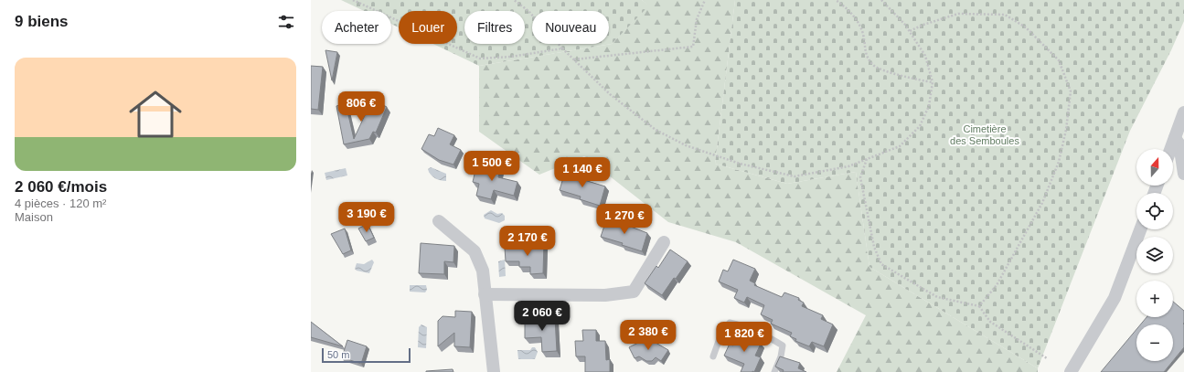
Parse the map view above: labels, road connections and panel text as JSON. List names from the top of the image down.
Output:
{
  "parks": ["Cimetière des Semboules"],
  "scale_bar": "50 m",
  "north": "top",
  "page": {
    "heading": "9 biens",
    "chip": [
      "Acheter",
      "Louer",
      "Filtres",
      "Nouveau"
    ],
    "list": [
      {
        "name": "2 060 €/mois",
        "note": "4 pièces · 120 m² · Maison"
      }
    ],
    "price": [
      "806 €",
      "1 500 €",
      "1 140 €",
      "3 190 €",
      "1 270 €",
      "2 170 €",
      "2 060 €",
      "2 380 €",
      "1 820 €"
    ],
    "map_buttons": ["+", "−"],
    "scale": "50 m"
  }
}
